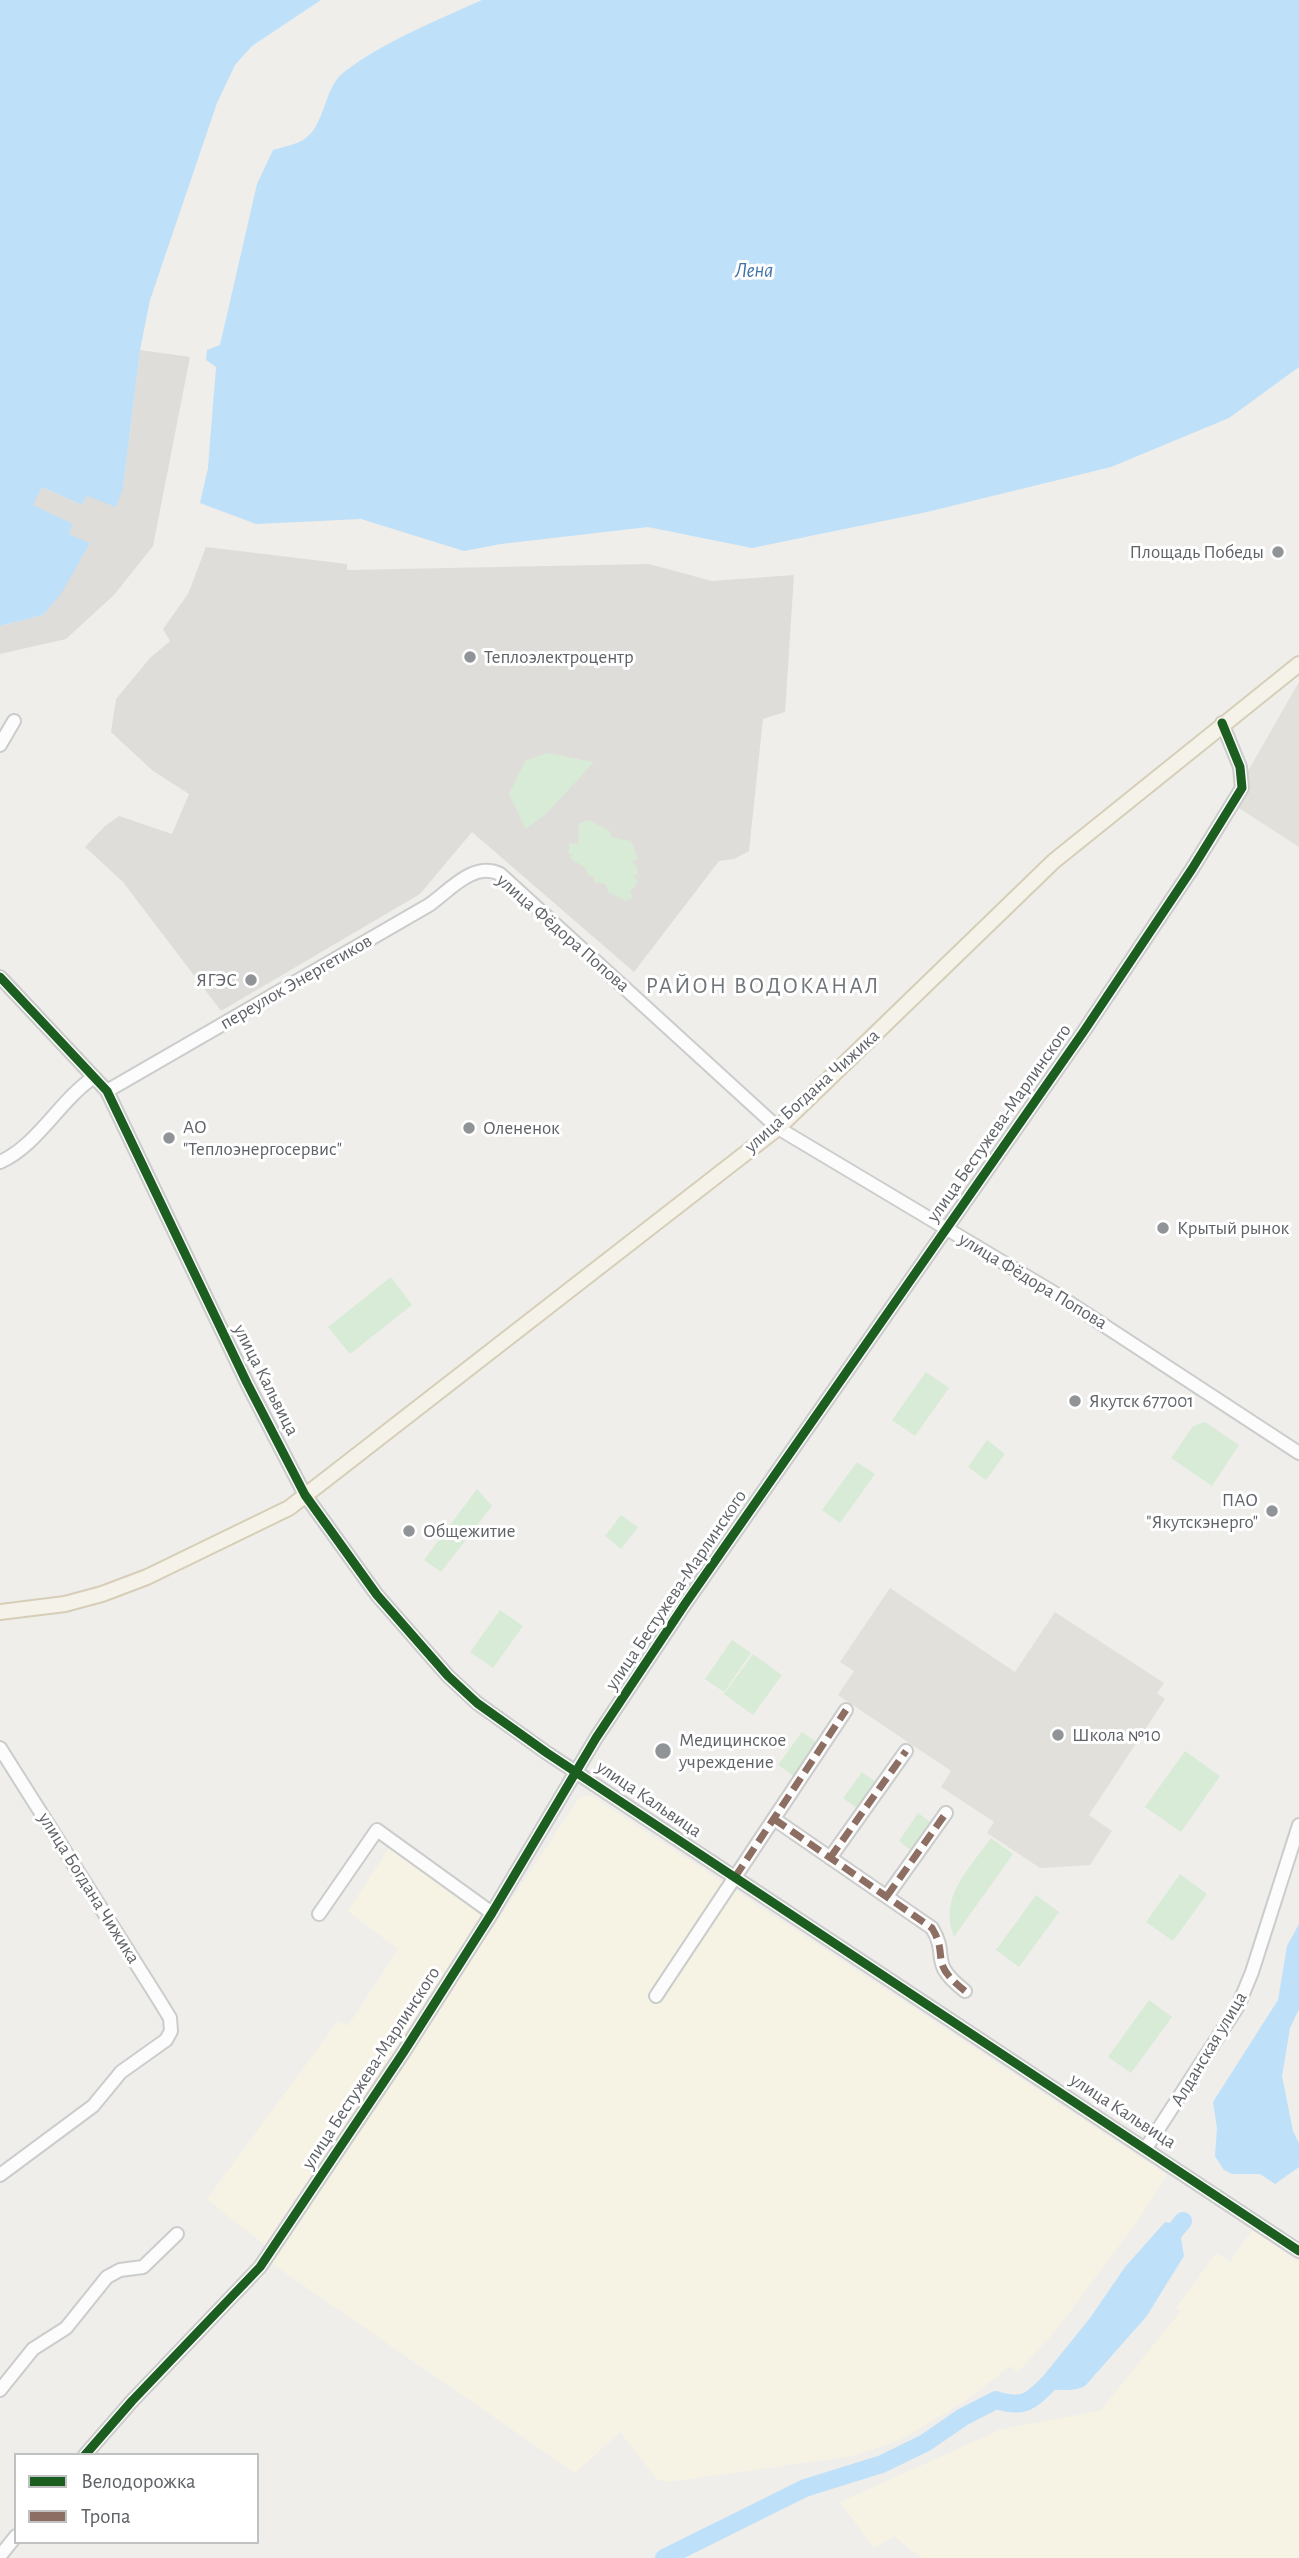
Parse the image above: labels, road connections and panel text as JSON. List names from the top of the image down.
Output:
{
  "streets": {
    "main road": ["улица Богдана Чижика"],
    "street": [
      "улица Фёдора Попова",
      "переулок Энергетиков",
      "улица Бестужева-Марлинского",
      "улица Кальвица",
      "Алданская улица"
    ]
  },
  "crossings": [
    ["улица Фёдора Попова", "переулок Энергетиков"],
    ["улица Фёдора Попова", "улица Богдана Чижика"],
    ["улица Фёдора Попова", "улица Бестужева-Марлинского"],
    ["переулок Энергетиков", "улица Кальвица"],
    ["улица Богдана Чижика", "улица Бестужева-Марлинского"],
    ["улица Богдана Чижика", "улица Кальвица"],
    ["улица Бестужева-Марлинского", "улица Кальвица"],
    ["улица Кальвица", "Алданская улица"]
  ],
  "districts": ["РАЙОН ВОДОКАНАЛ"],
  "water": ["Лена"],
  "places": [
    "Площадь Победы",
    "Теплоэлектроцентр",
    "ЯГЭС",
    "Олененок",
    "АО \"Теплоэнергосервис\"",
    "Крытый рынок",
    "Якутск 677001",
    "ПАО \"Якутскэнерго\"",
    "Общежитие",
    "Школа №10",
    "Медицинское учреждение"
  ],
  "legend": ["Велодорожка", "Тропа"]
}
